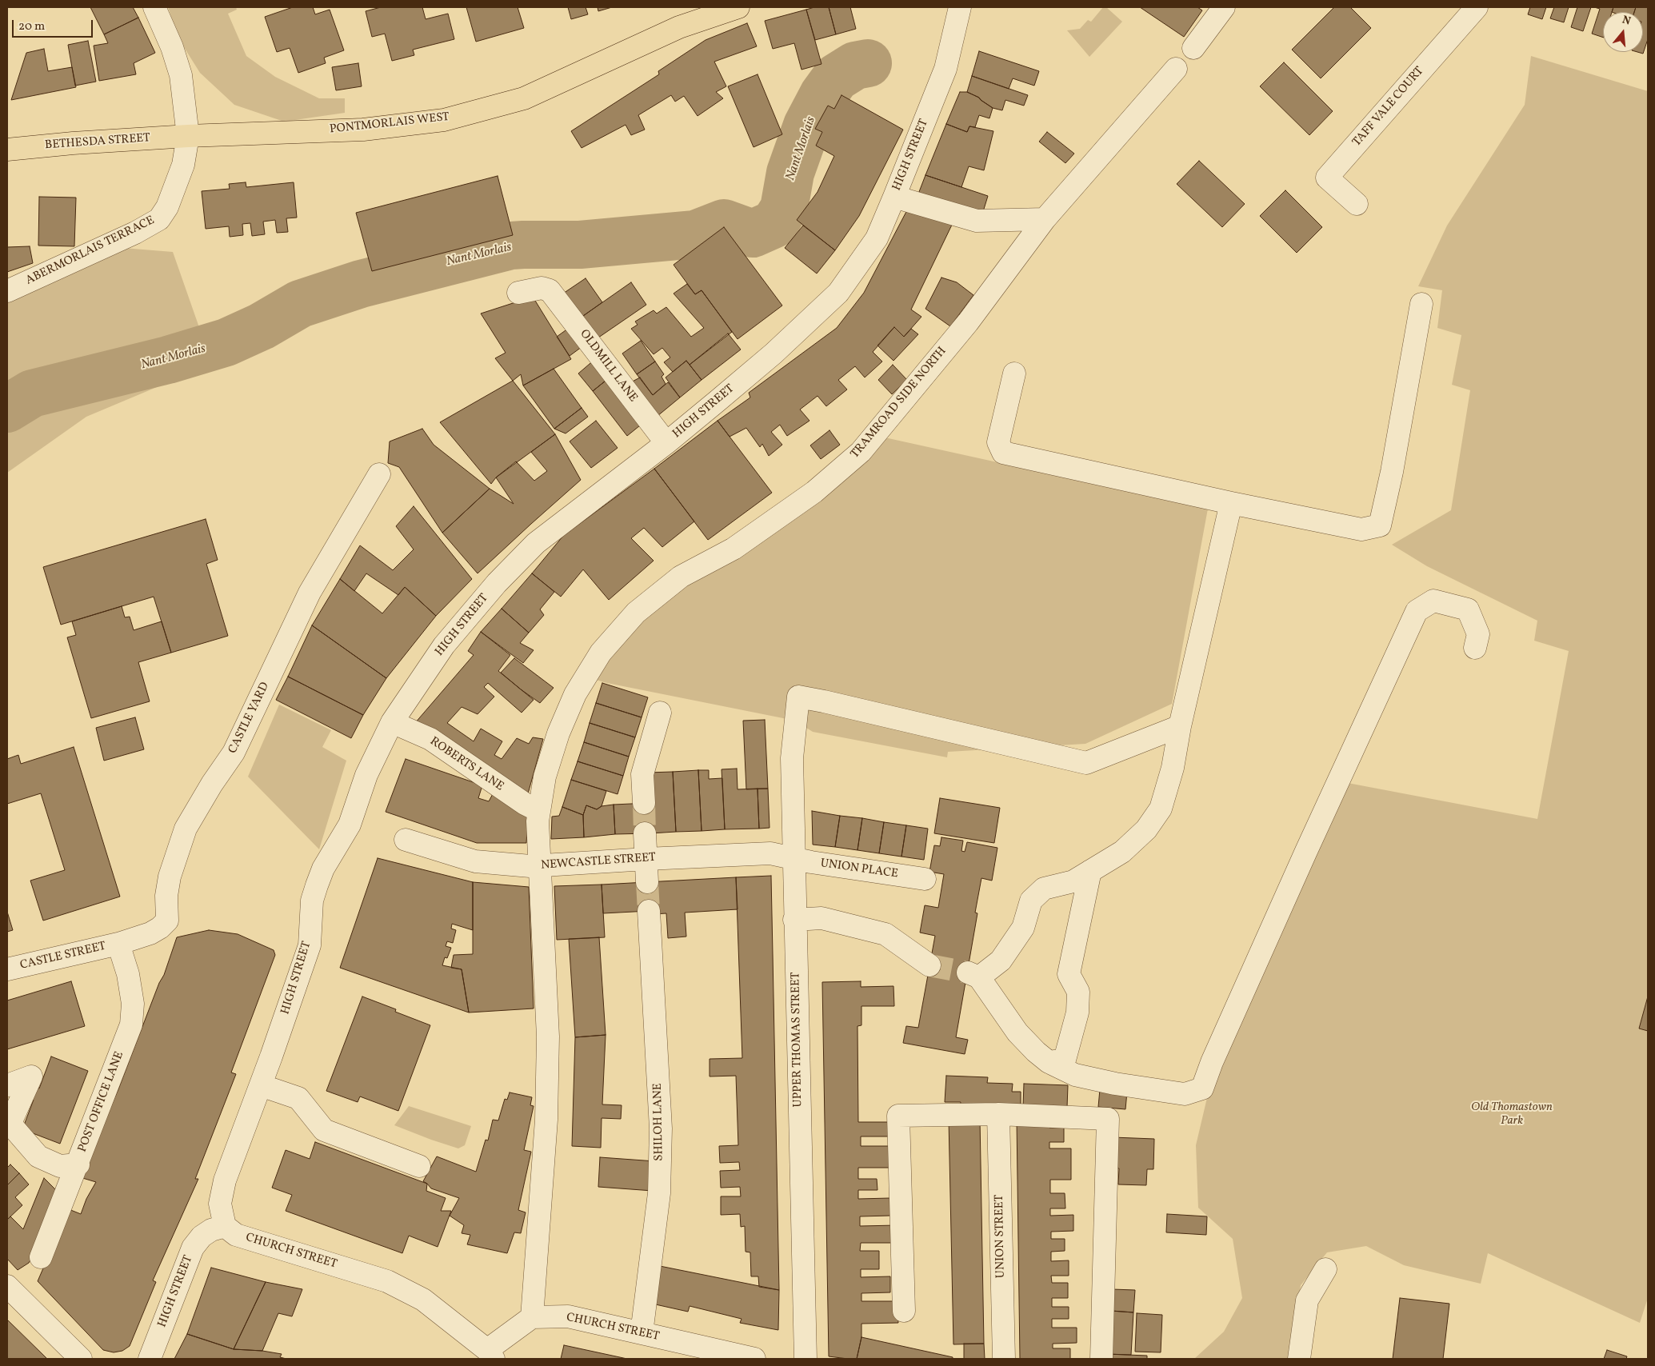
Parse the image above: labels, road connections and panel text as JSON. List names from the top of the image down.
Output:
{
  "streets": {
    "main road": ["PONTMORLAIS WEST", "BETHESDA STREET"],
    "street": [
      "TAFF VALE COURT",
      "HIGH STREET",
      "ABERMORLAIS TERRACE",
      "OLDMILL LANE",
      "TRAMROAD SIDE NORTH",
      "CASTLE YARD",
      "ROBERTS LANE",
      "NEWCASTLE STREET",
      "UNION PLACE",
      "CASTLE STREET",
      "UPPER THOMAS STREET",
      "POST OFFICE LANE",
      "SHILOH LANE",
      "UNION STREET",
      "CHURCH STREET"
    ]
  },
  "crossings": [
    ["PONTMORLAIS WEST", "BETHESDA STREET"],
    ["PONTMORLAIS WEST", "ABERMORLAIS TERRACE"],
    ["BETHESDA STREET", "ABERMORLAIS TERRACE"],
    ["HIGH STREET", "OLDMILL LANE"],
    ["HIGH STREET", "ROBERTS LANE"],
    ["HIGH STREET", "CHURCH STREET"],
    ["TRAMROAD SIDE NORTH", "ROBERTS LANE"],
    ["TRAMROAD SIDE NORTH", "NEWCASTLE STREET"],
    ["TRAMROAD SIDE NORTH", "CHURCH STREET"],
    ["CASTLE YARD", "CASTLE STREET"],
    ["CASTLE YARD", "POST OFFICE LANE"],
    ["NEWCASTLE STREET", "UNION PLACE"],
    ["NEWCASTLE STREET", "UPPER THOMAS STREET"],
    ["UNION PLACE", "UPPER THOMAS STREET"],
    ["CASTLE STREET", "POST OFFICE LANE"],
    ["SHILOH LANE", "CHURCH STREET"]
  ],
  "water": ["Nant Morlais"],
  "parks": ["Old Thomastown Park"],
  "scale_bar": "20 m",
  "north": "top"
}
